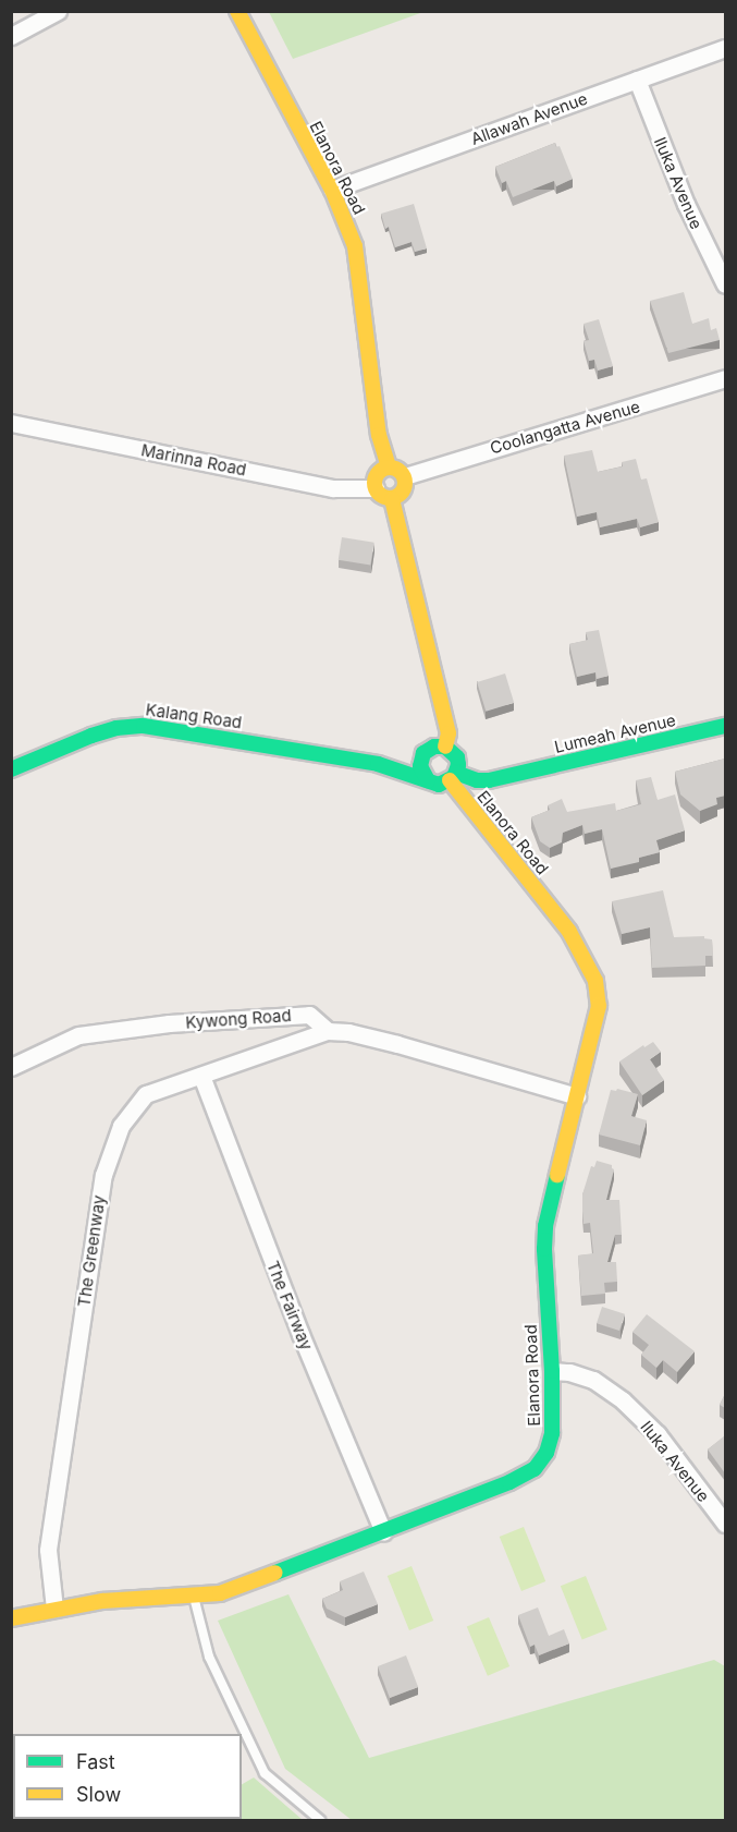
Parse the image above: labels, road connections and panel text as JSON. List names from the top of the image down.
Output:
{
  "streets": {
    "street": [
      "Allawah Avenue",
      "Elanora Road",
      "Iluka Avenue",
      "Coolangatta Avenue",
      "Marinna Road",
      "Kalang Road",
      "Lumeah Avenue",
      "Kywong Road",
      "The Greenway",
      "The Fairway"
    ]
  },
  "crossings": [
    ["Allawah Avenue", "Elanora Road"],
    ["Allawah Avenue", "Iluka Avenue"],
    ["Elanora Road", "Iluka Avenue"],
    ["Elanora Road", "Coolangatta Avenue"],
    ["Elanora Road", "Marinna Road"],
    ["Elanora Road", "Kalang Road"],
    ["Elanora Road", "Kywong Road"],
    ["Elanora Road", "The Greenway"],
    ["Elanora Road", "The Fairway"],
    ["Coolangatta Avenue", "Marinna Road"],
    ["Kywong Road", "The Greenway"],
    ["The Greenway", "The Fairway"]
  ],
  "legend": ["Fast", "Slow"]
}
